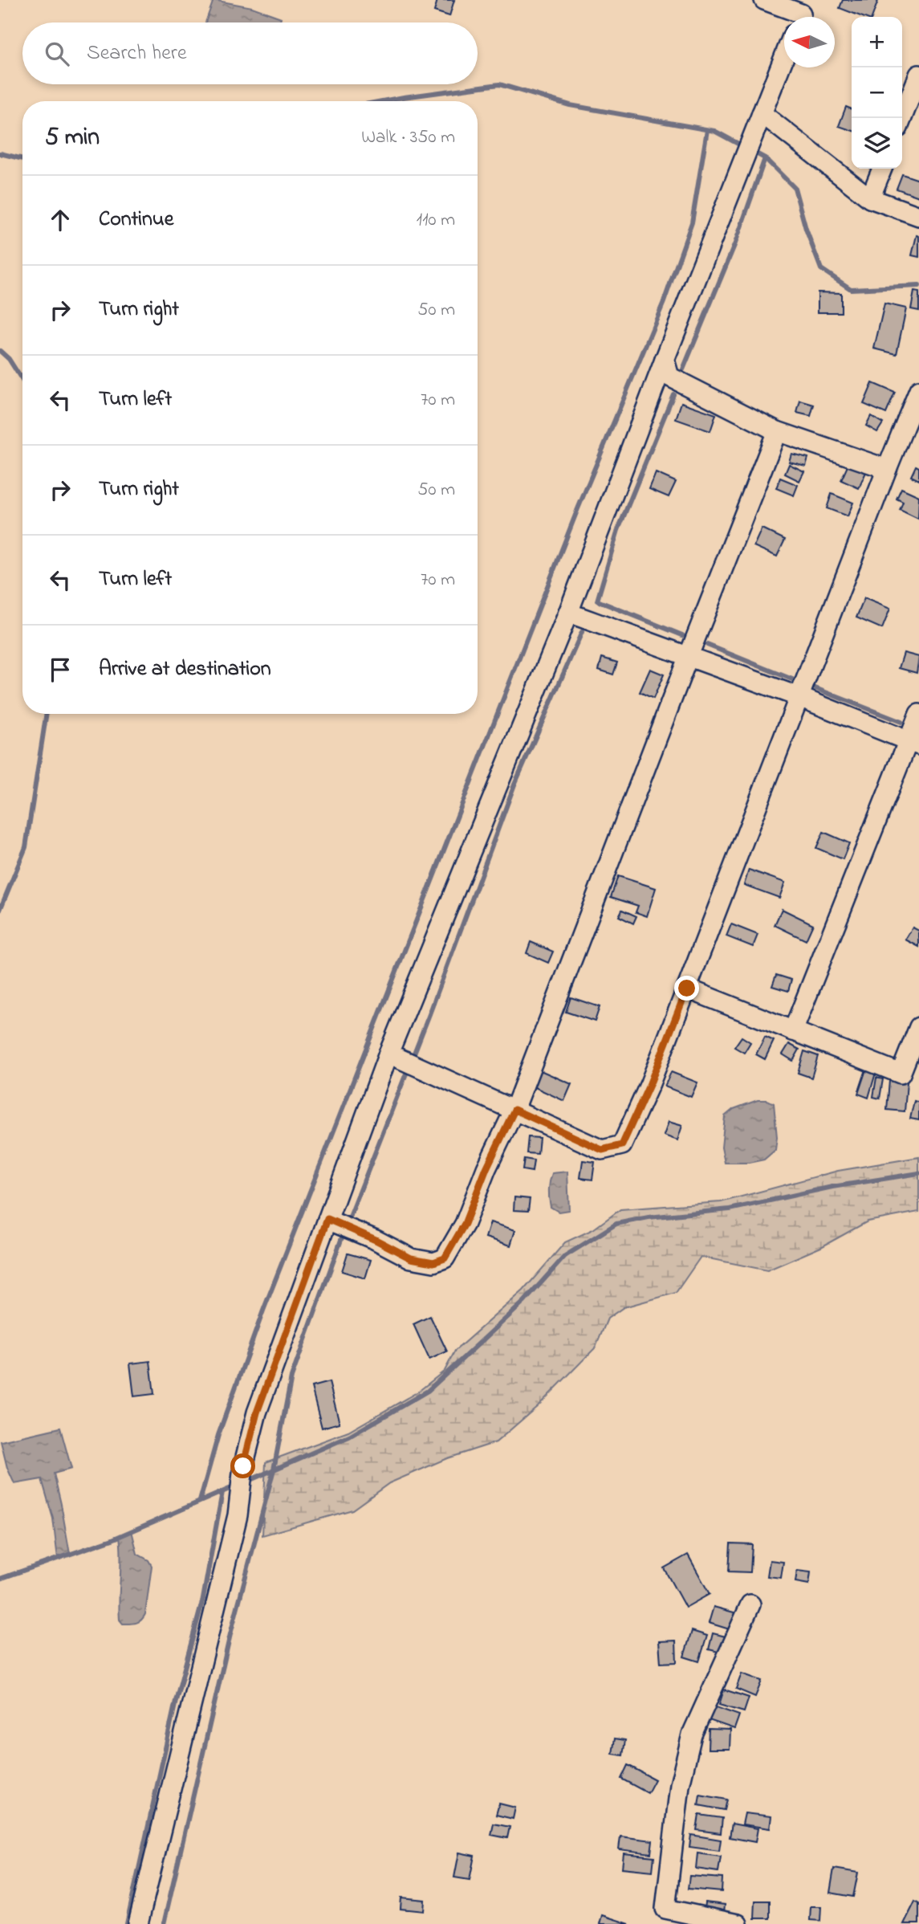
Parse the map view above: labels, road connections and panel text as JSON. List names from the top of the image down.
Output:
{
  "north": "left",
  "page": {
    "map_buttons": ["+", "−"],
    "search": "Search here",
    "heading": ["5 min", "Walk · 350 m"],
    "list": [
      ["Continue", "110 m"],
      ["Turn right", "50 m"],
      ["Turn left", "70 m"],
      ["Turn right", "50 m"],
      ["Turn left", "70 m"],
      "Arrive at destination"
    ]
  }
}
